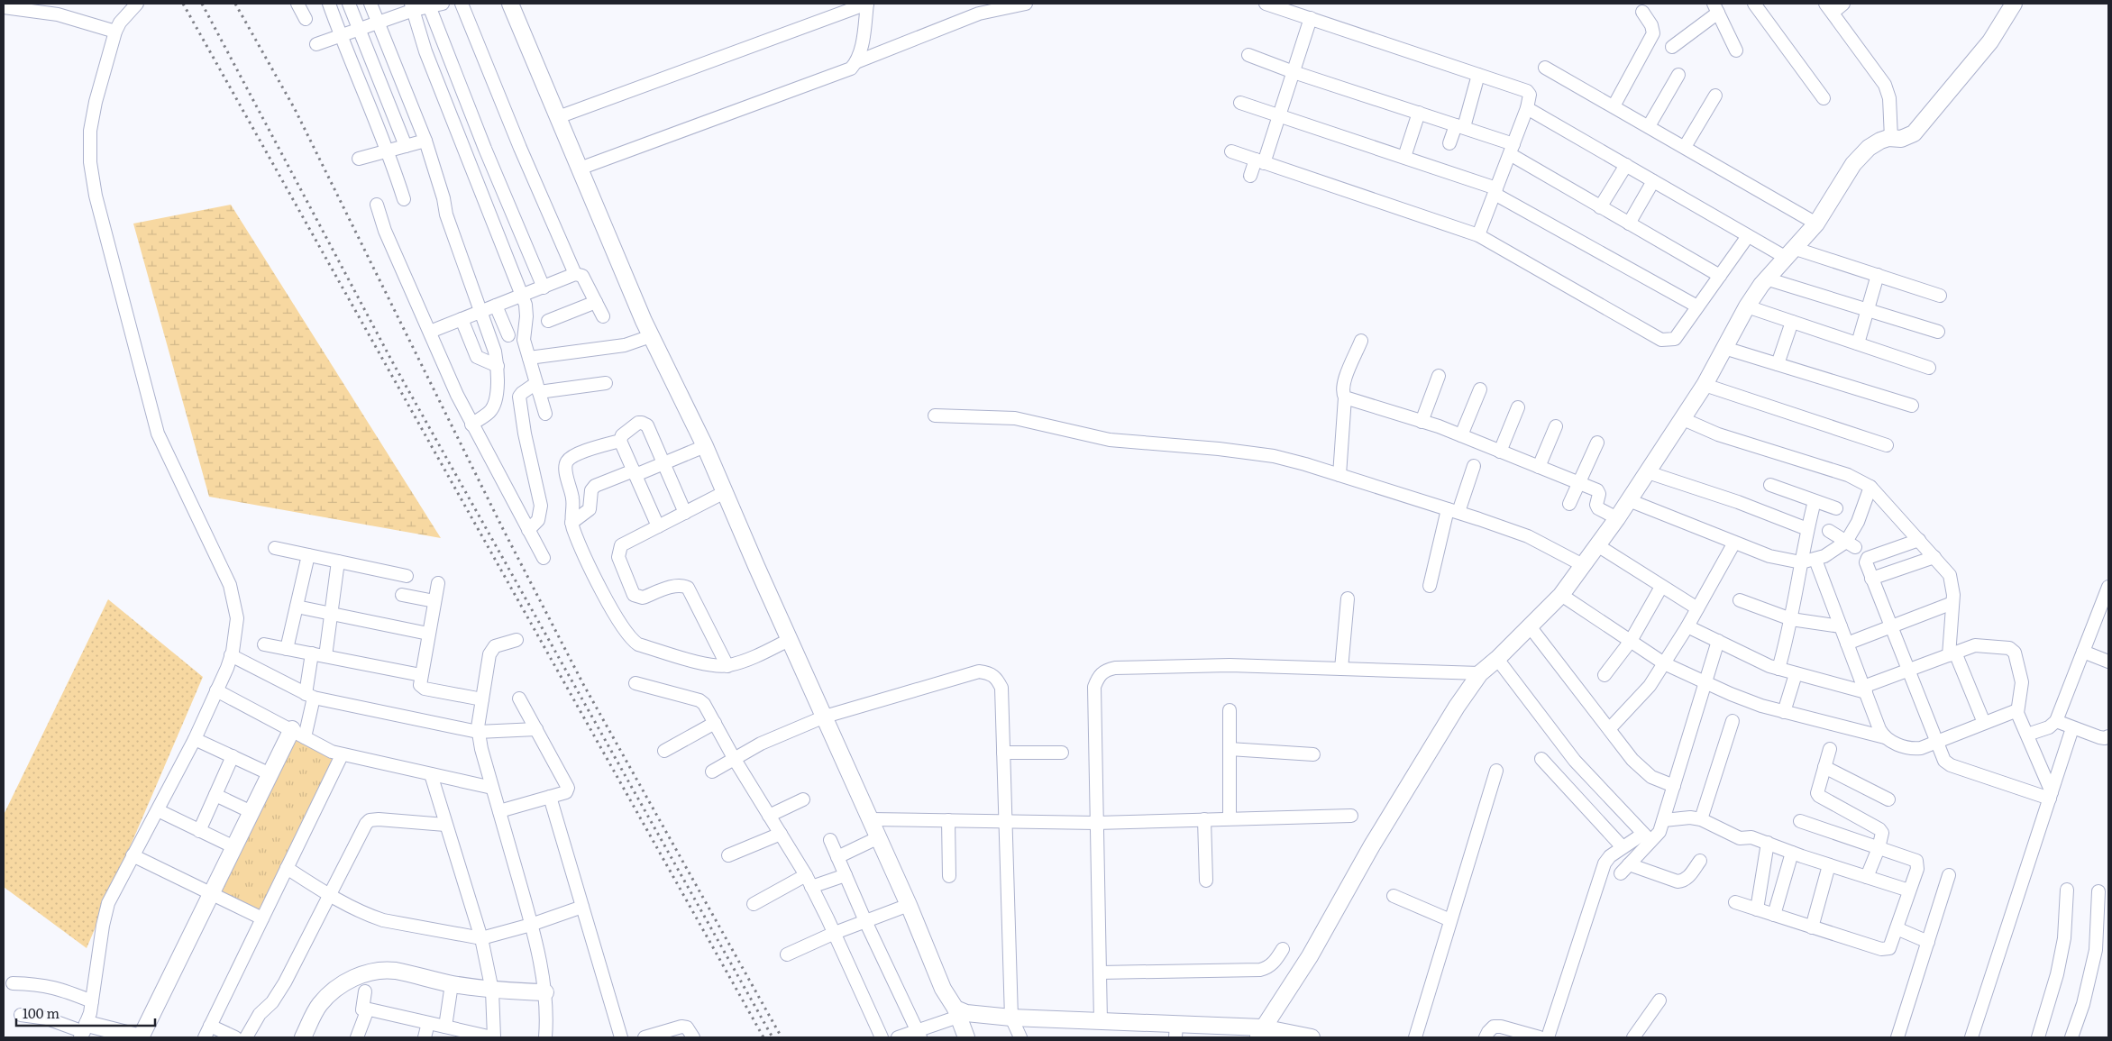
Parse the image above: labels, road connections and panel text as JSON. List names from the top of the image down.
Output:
{
  "scale_bar": "100 m"
}
